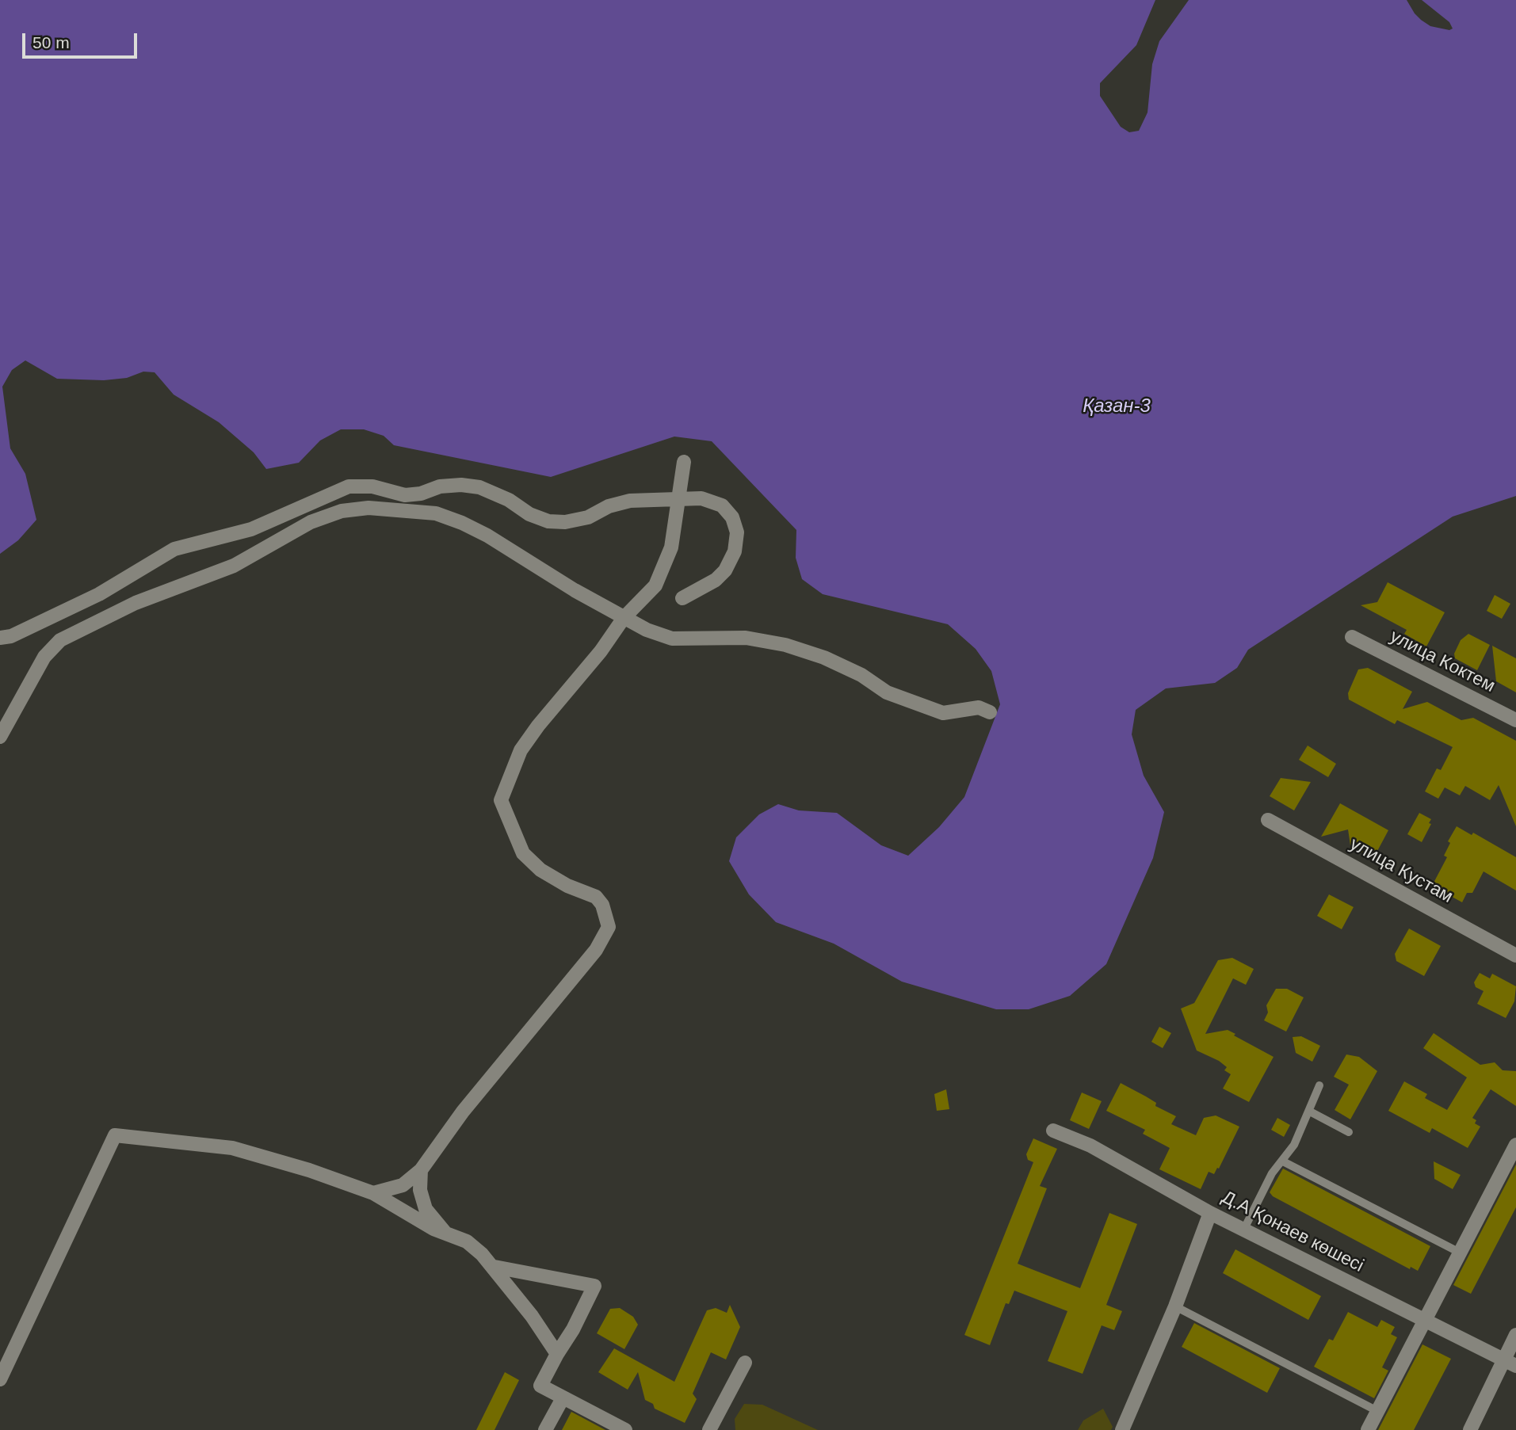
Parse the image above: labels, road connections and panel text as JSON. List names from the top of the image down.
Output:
{
  "streets": {
    "street": ["улица Коктем", "улица Кустам", "Д.А Қонаев көшесі"]
  },
  "water": ["Қазан-3"],
  "scale_bar": "50 m"
}
